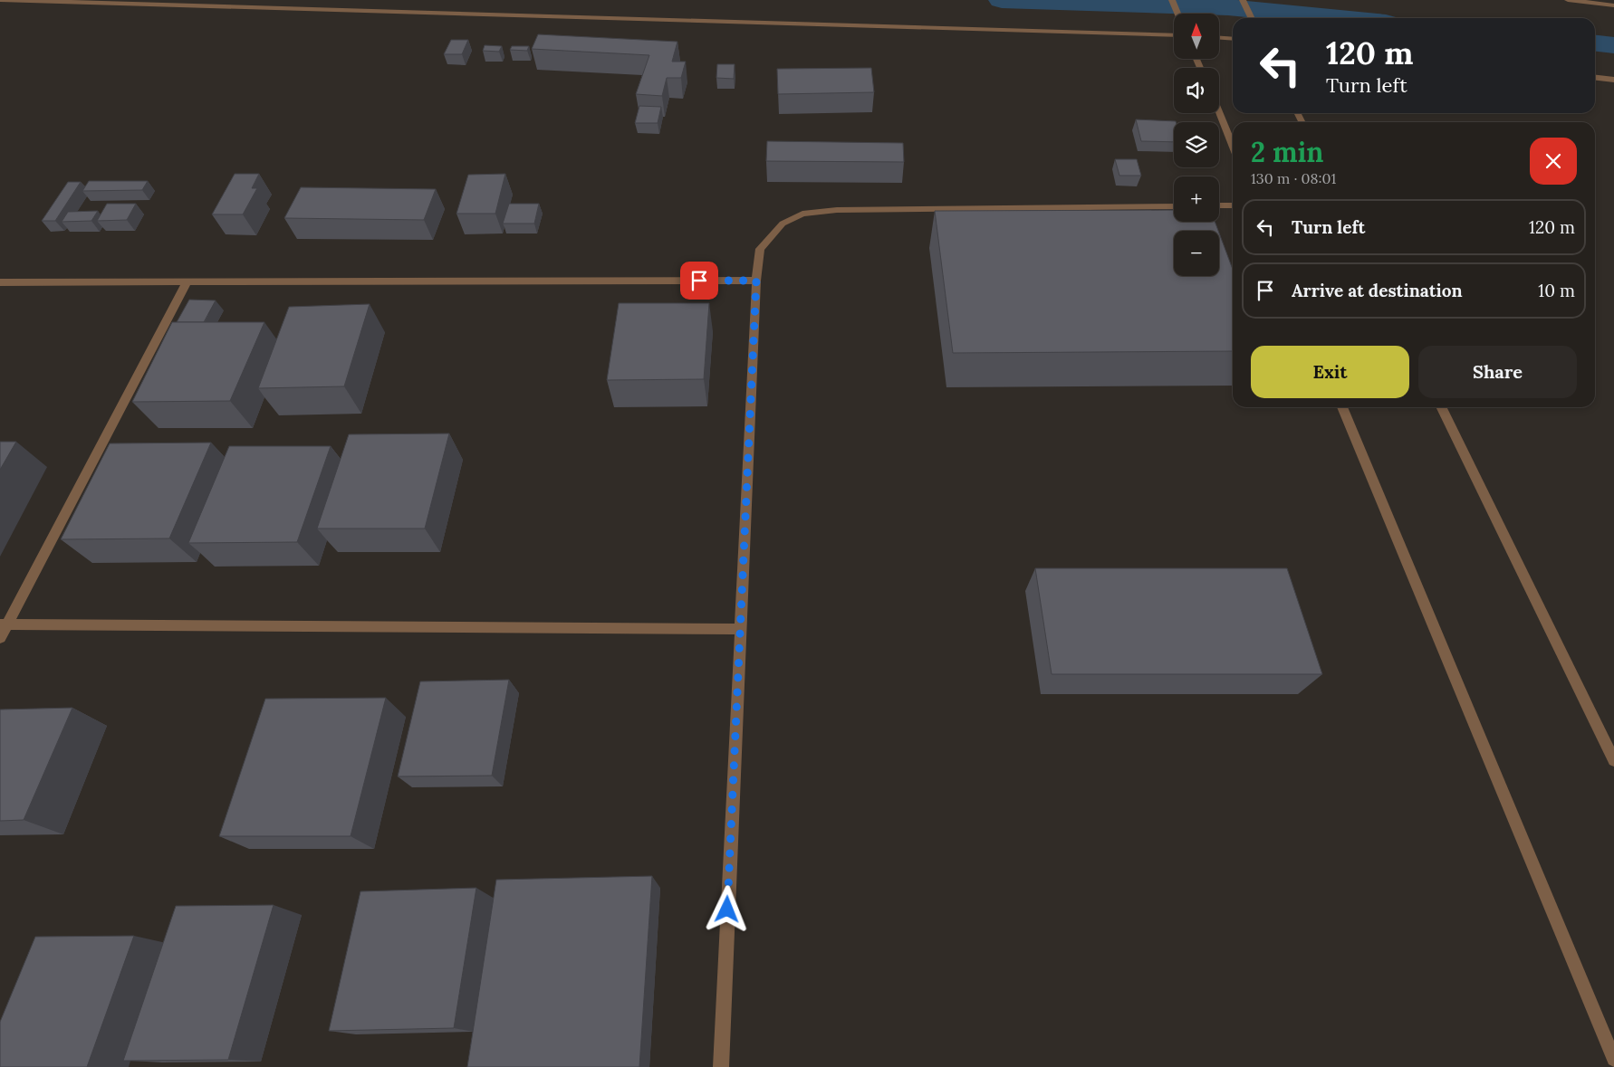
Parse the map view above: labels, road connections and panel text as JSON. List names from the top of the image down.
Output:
{
  "north": "top",
  "page": {
    "map_buttons": ["+", "−"],
    "turn": ["120 m", "Turn left"],
    "heading": ["2 min", "130 m · 08:01"],
    "list": [
      {
        "name": "Turn left",
        "value": "120 m"
      },
      {
        "name": "Arrive at destination",
        "value": "10 m"
      }
    ],
    "buttons": ["Exit", "Share"]
  }
}
